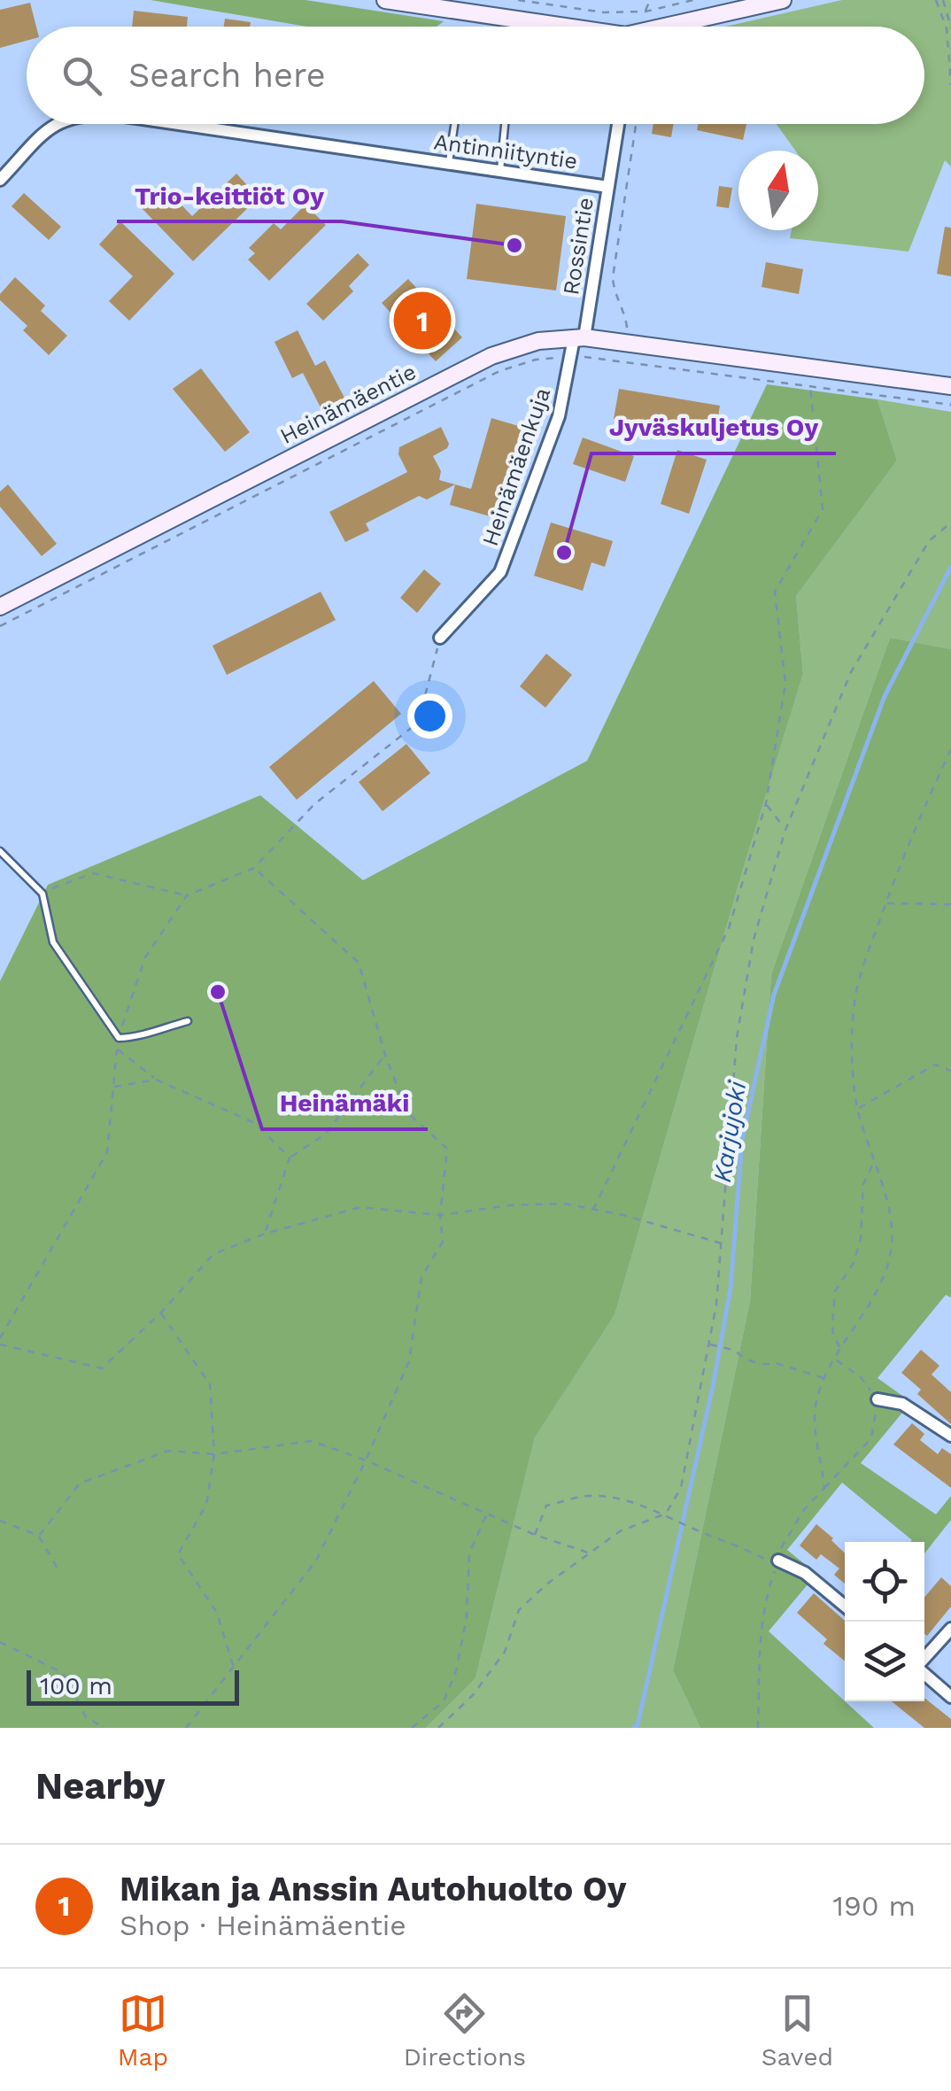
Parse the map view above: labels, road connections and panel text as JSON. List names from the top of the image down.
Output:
{
  "streets": {
    "street": [
      "Antinniityntie",
      "Rossintie",
      "Heinämäentie",
      "Heinämäenkuja"
    ]
  },
  "crossings": [
    ["Antinniityntie", "Rossintie"],
    ["Rossintie", "Heinämäentie"],
    ["Rossintie", "Heinämäenkuja"],
    ["Heinämäentie", "Heinämäenkuja"]
  ],
  "water": ["Karjujoki"],
  "places": ["Trio-keittiöt Oy", "Jyväskuljetus Oy", "Heinämäki"],
  "scale_bar": "100 m",
  "north": "top",
  "page": {
    "search": "Search here",
    "pins": "1",
    "scale": "100 m",
    "heading": "Nearby",
    "list": [
      {
        "mark": "1",
        "name": "Mikan ja Anssin Autohuolto Oy",
        "note": "Shop · Heinämäentie",
        "value": "190 m"
      }
    ],
    "nav": ["Map", "Directions", "Saved"]
  }
}
